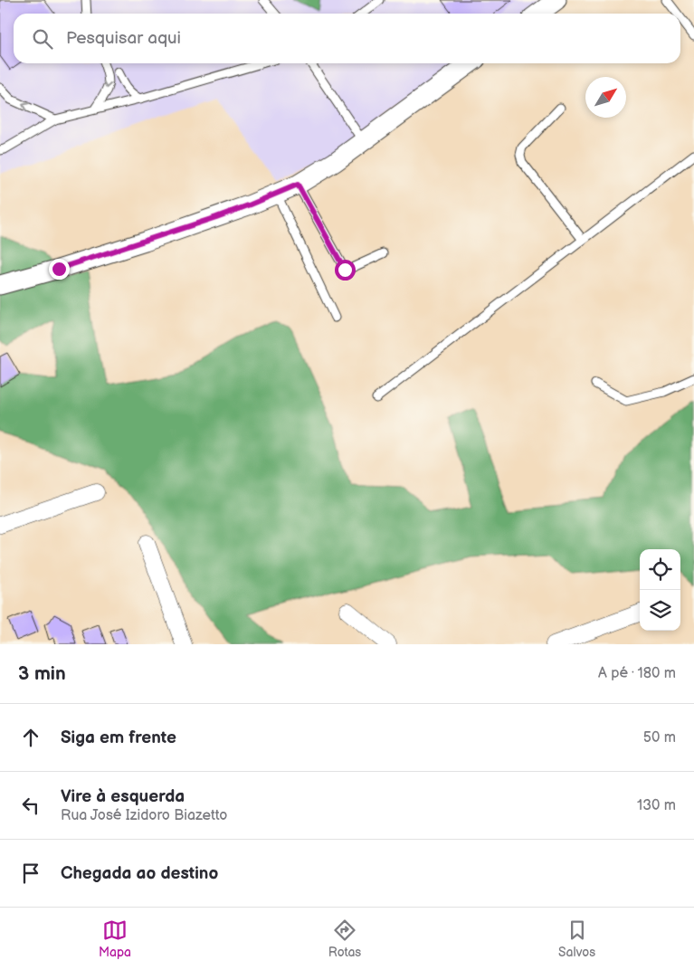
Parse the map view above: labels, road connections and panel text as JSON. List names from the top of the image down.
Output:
{
  "north": "top right",
  "page": {
    "search": "Pesquisar aqui",
    "heading": ["3 min", "A pé · 180 m"],
    "list": [
      ["Siga em frente", "50 m"],
      ["Vire à esquerda", "Rua José Izidoro Biazetto", "130 m"],
      "Chegada ao destino"
    ],
    "nav": ["Mapa", "Rotas", "Salvos"]
  }
}
